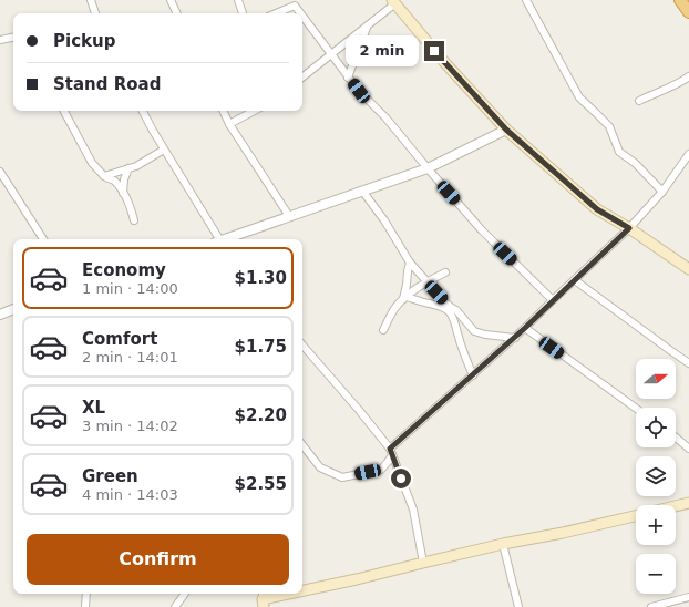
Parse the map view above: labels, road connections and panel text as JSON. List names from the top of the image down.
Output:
{
  "north": "right",
  "page": {
    "banner": ["Pickup", "Stand Road"],
    "bubble": "2 min",
    "list": [
      {
        "name": "Economy",
        "note": "1 min · 14:00",
        "value": "$1.30"
      },
      {
        "name": "Comfort",
        "note": "2 min · 14:01",
        "value": "$1.75"
      },
      {
        "name": "XL",
        "note": "3 min · 14:02",
        "value": "$2.20"
      },
      {
        "name": "Green",
        "note": "4 min · 14:03",
        "value": "$2.55"
      }
    ],
    "map_buttons": ["+", "−"],
    "buttons": "Confirm"
  }
}
